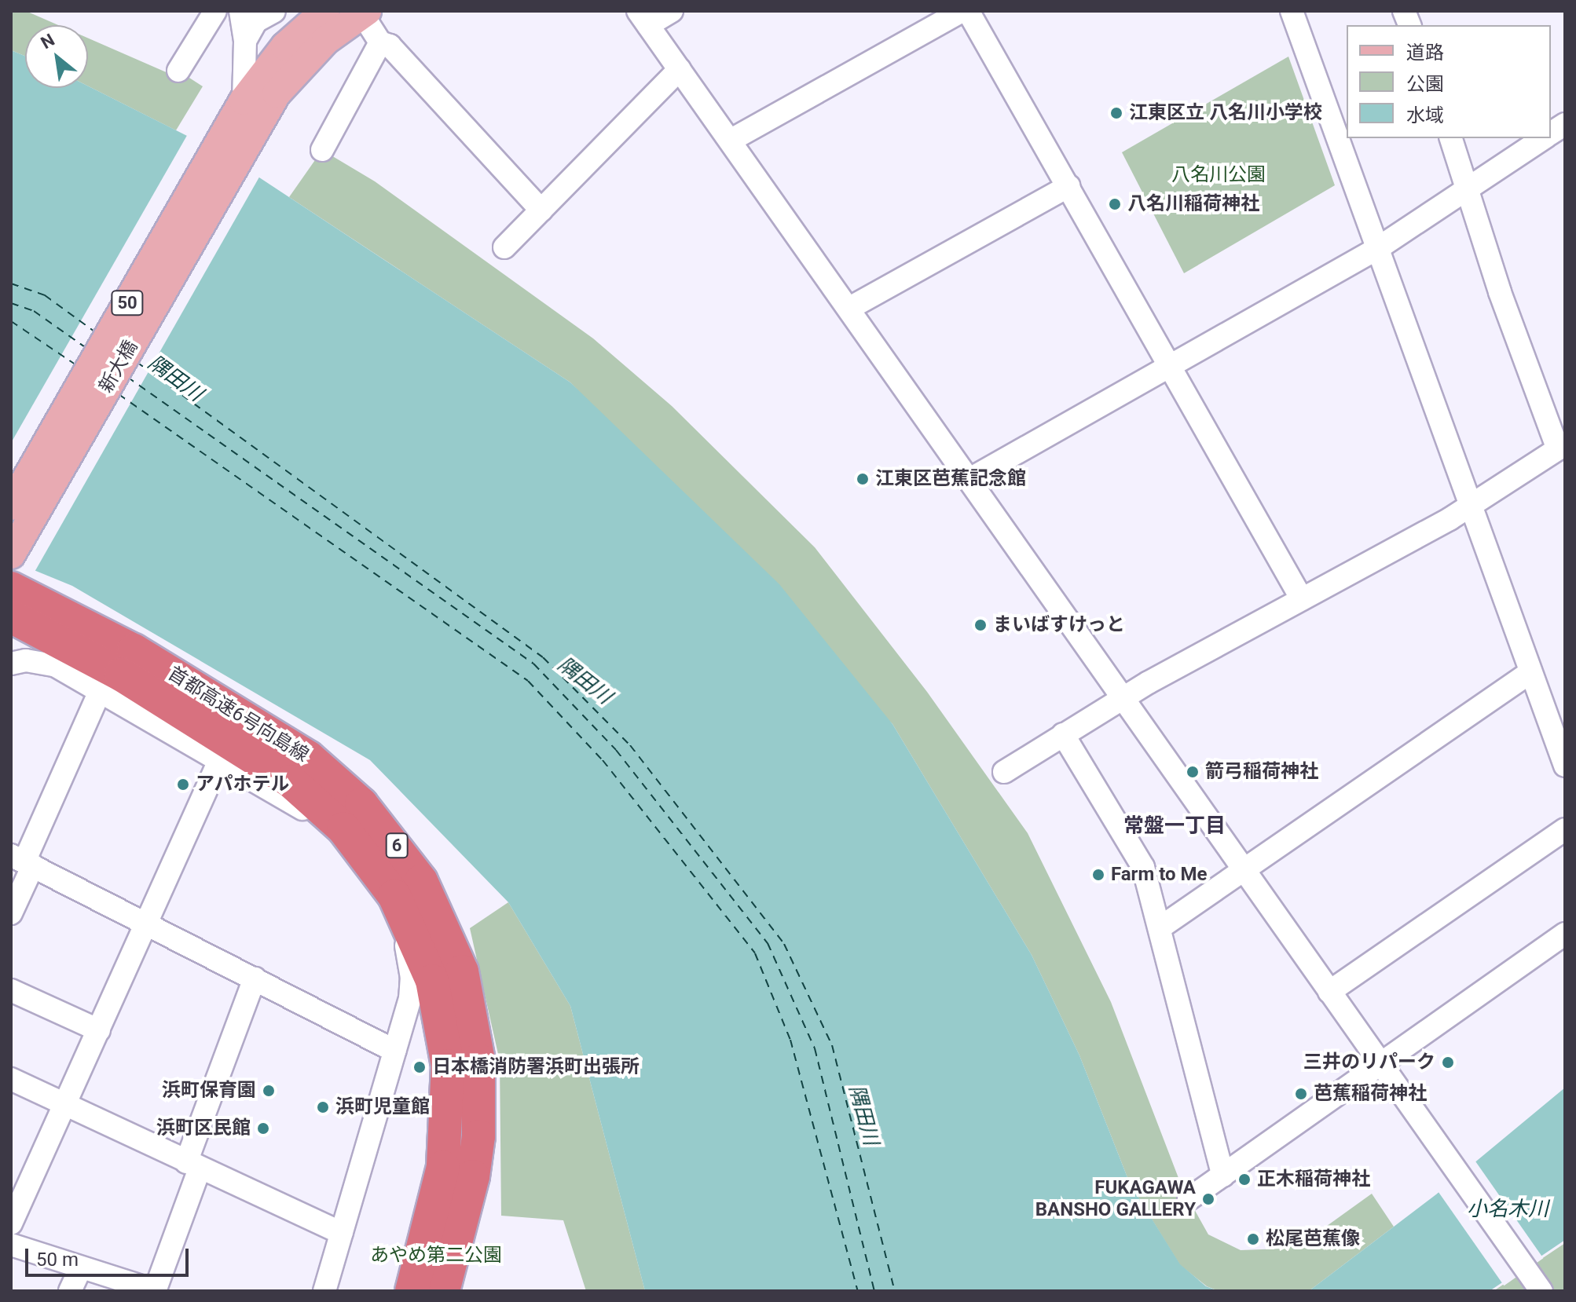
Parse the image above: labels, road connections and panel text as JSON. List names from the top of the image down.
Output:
{
  "streets": {
    "highway": ["首都高速6号向島線", "6"],
    "main road": ["50", "新大橋"]
  },
  "crossings": [
    ["50", "新大橋"],
    ["首都高速6号向島線", "6"]
  ],
  "districts": ["常盤一丁目"],
  "water": ["隅田川", "小名木川"],
  "parks": ["八名川公園", "あやめ第二公園"],
  "places": [
    "江東区立 八名川小学校",
    "八名川稲荷神社",
    "江東区芭蕉記念館",
    "まいばすけっと",
    "箭弓稲荷神社",
    "アパホテル",
    "Farm to Me",
    "三井のリパーク",
    "日本橋消防署浜町出張所",
    "浜町保育園",
    "芭蕉稲荷神社",
    "浜町児童館",
    "浜町区民館",
    "正木稲荷神社",
    "FUKAGAWA BANSHO GALLERY",
    "松尾芭蕉像"
  ],
  "legend": ["道路", "公園", "水域"],
  "scale_bar": "50 m",
  "north": "top left"
}
